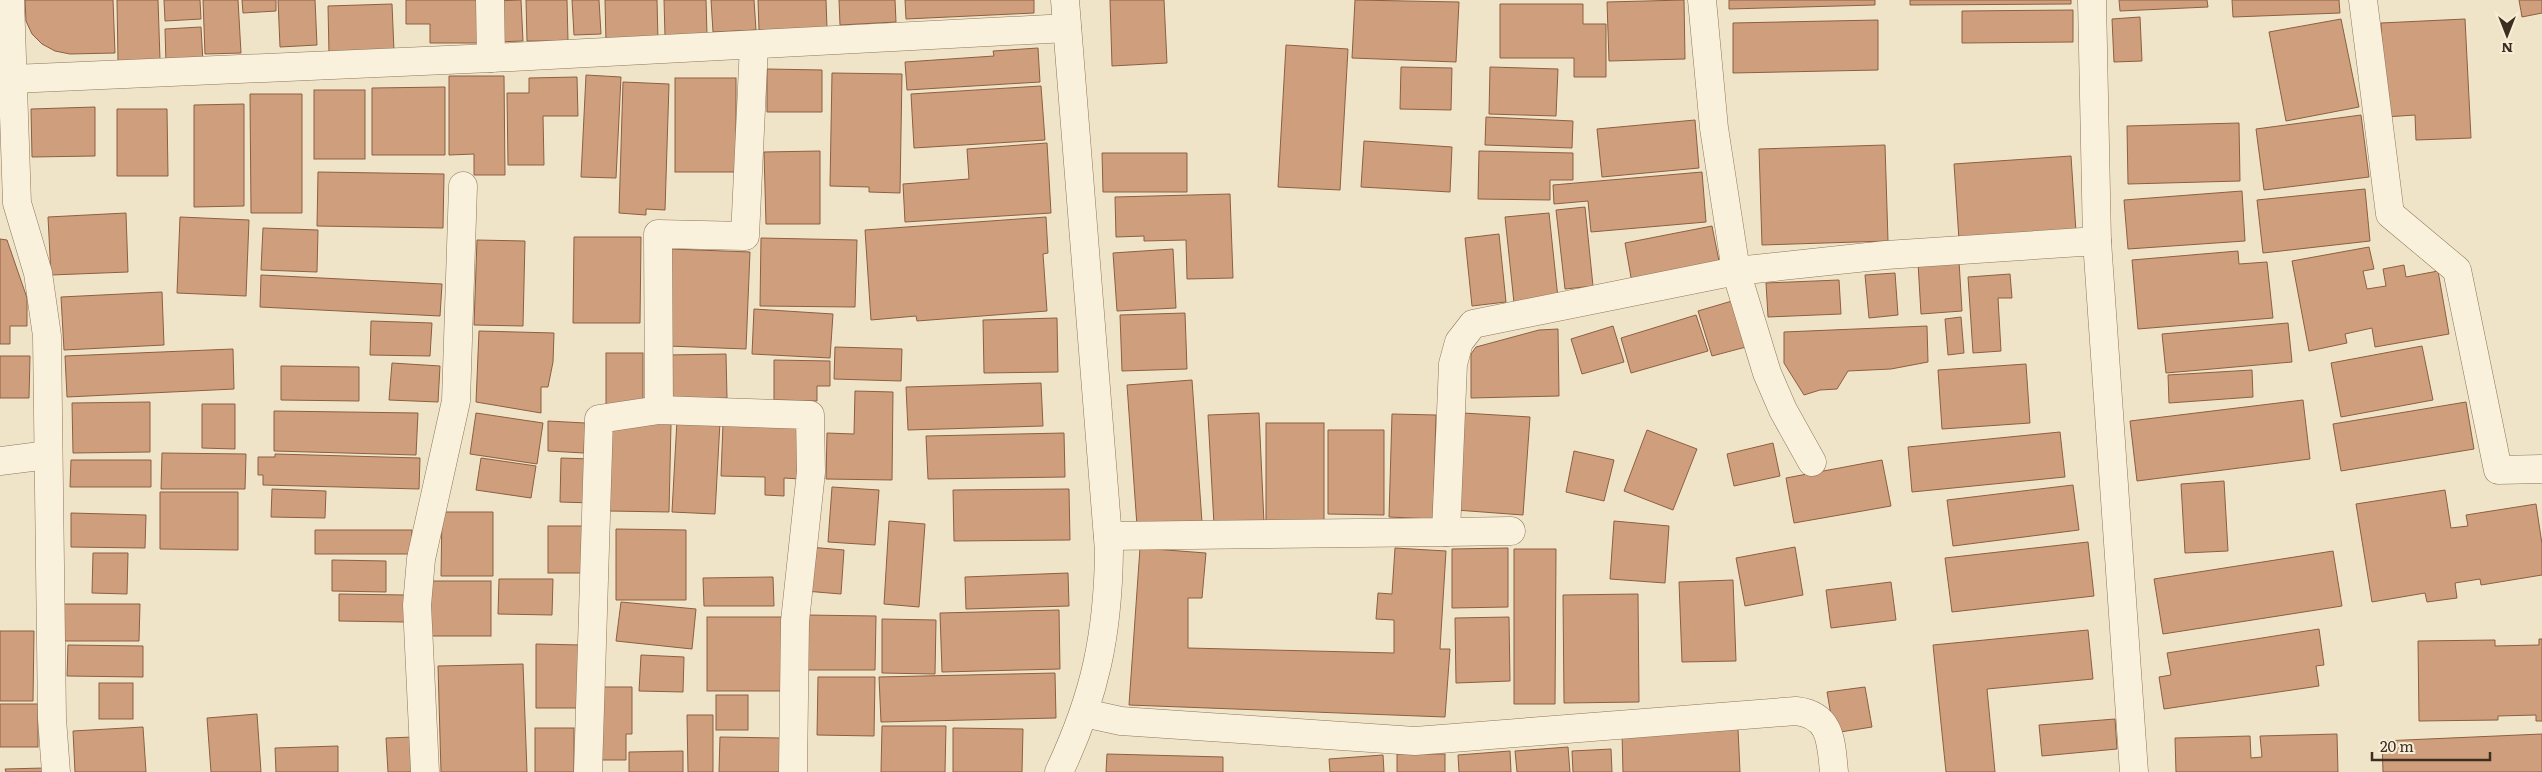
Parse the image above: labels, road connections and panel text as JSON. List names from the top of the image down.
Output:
{
  "scale_bar": "20 m",
  "north": "bottom"
}
